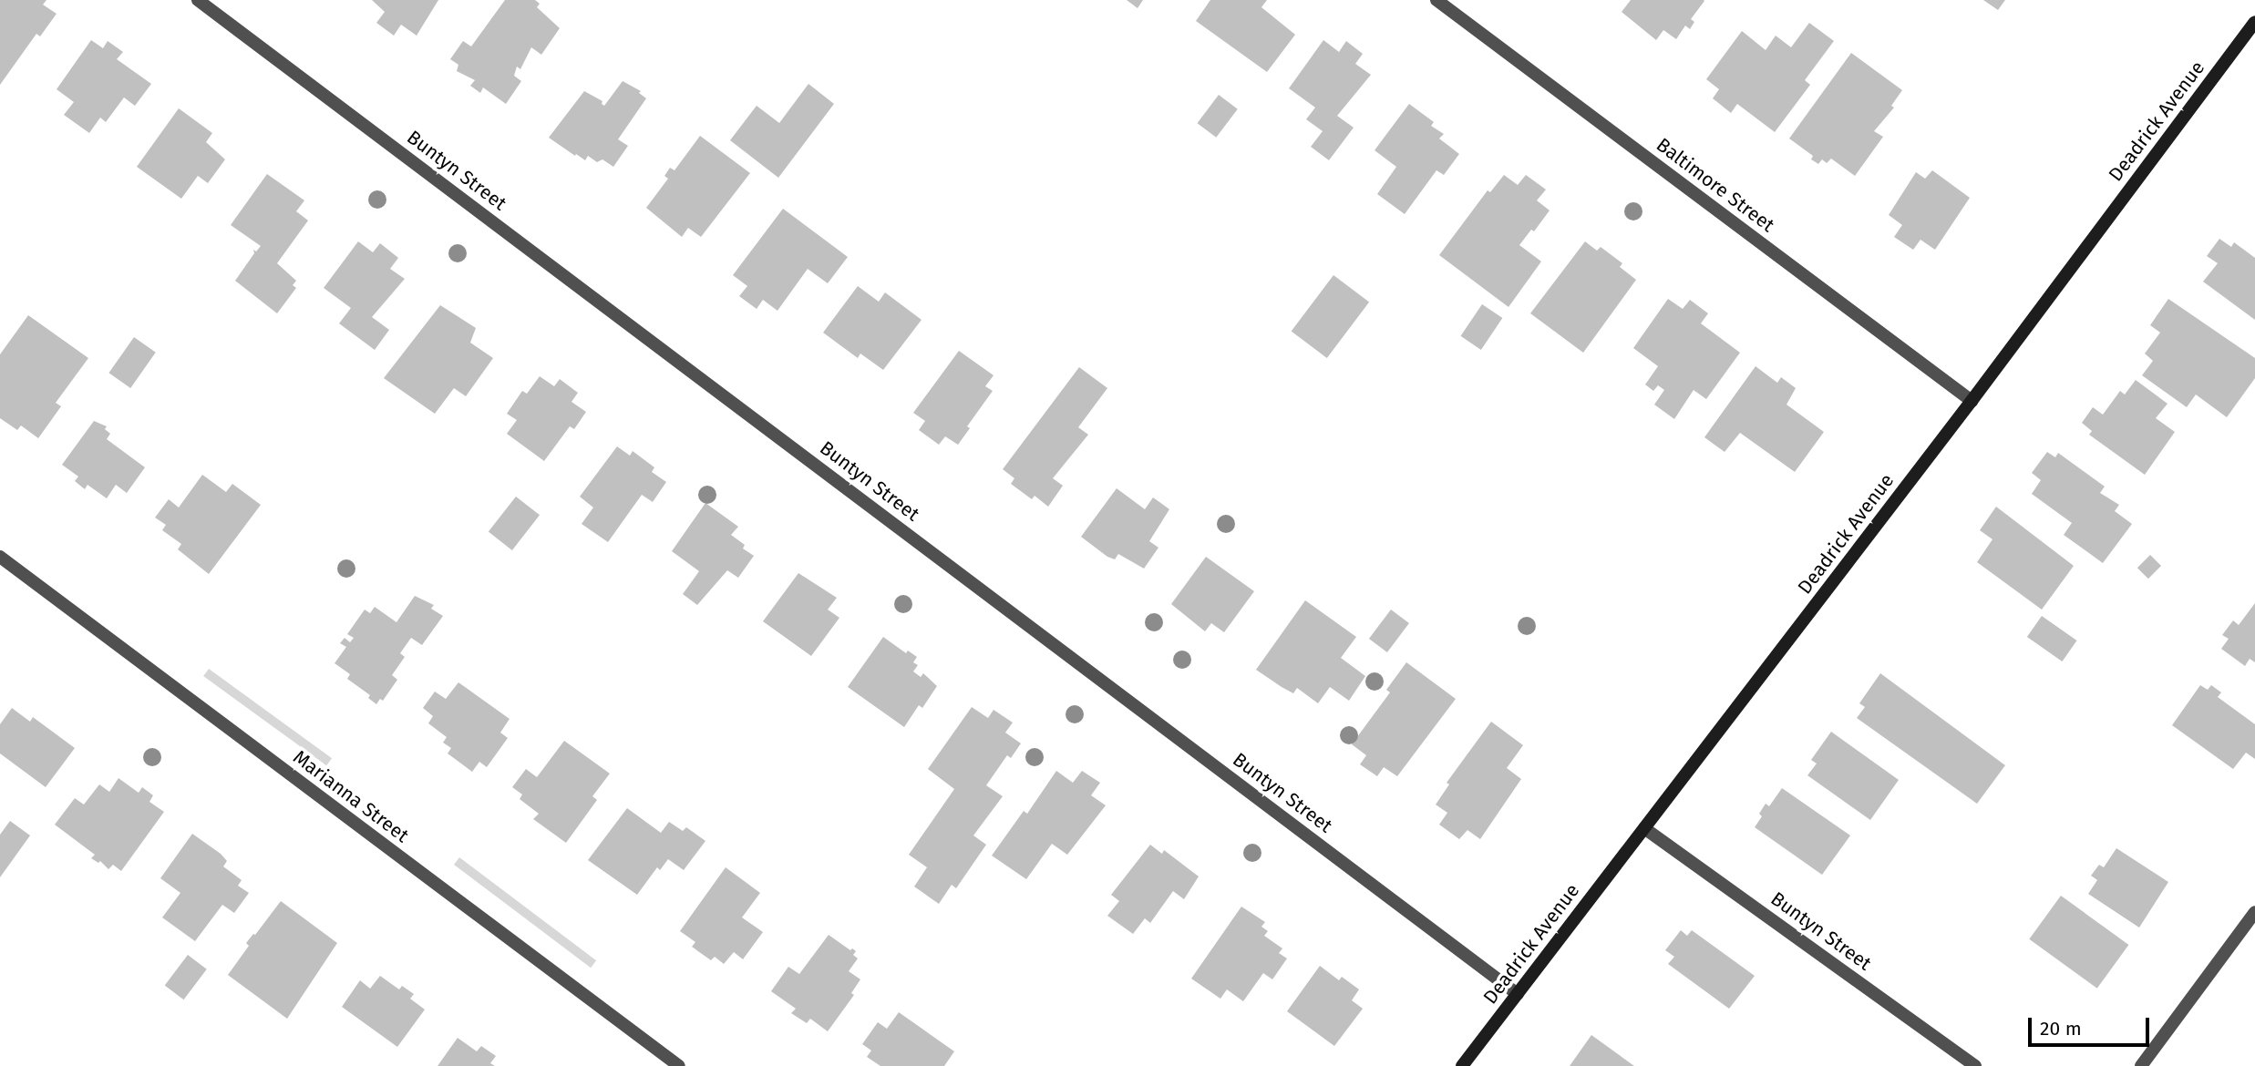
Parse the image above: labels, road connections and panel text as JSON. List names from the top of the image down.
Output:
{
  "streets": {
    "street": [
      "Deadrick Avenue",
      "Buntyn Street",
      "Baltimore Street",
      "Marianna Street"
    ]
  },
  "crossings": [
    ["Deadrick Avenue", "Buntyn Street"],
    ["Deadrick Avenue", "Baltimore Street"]
  ],
  "scale_bar": "20 m"
}
